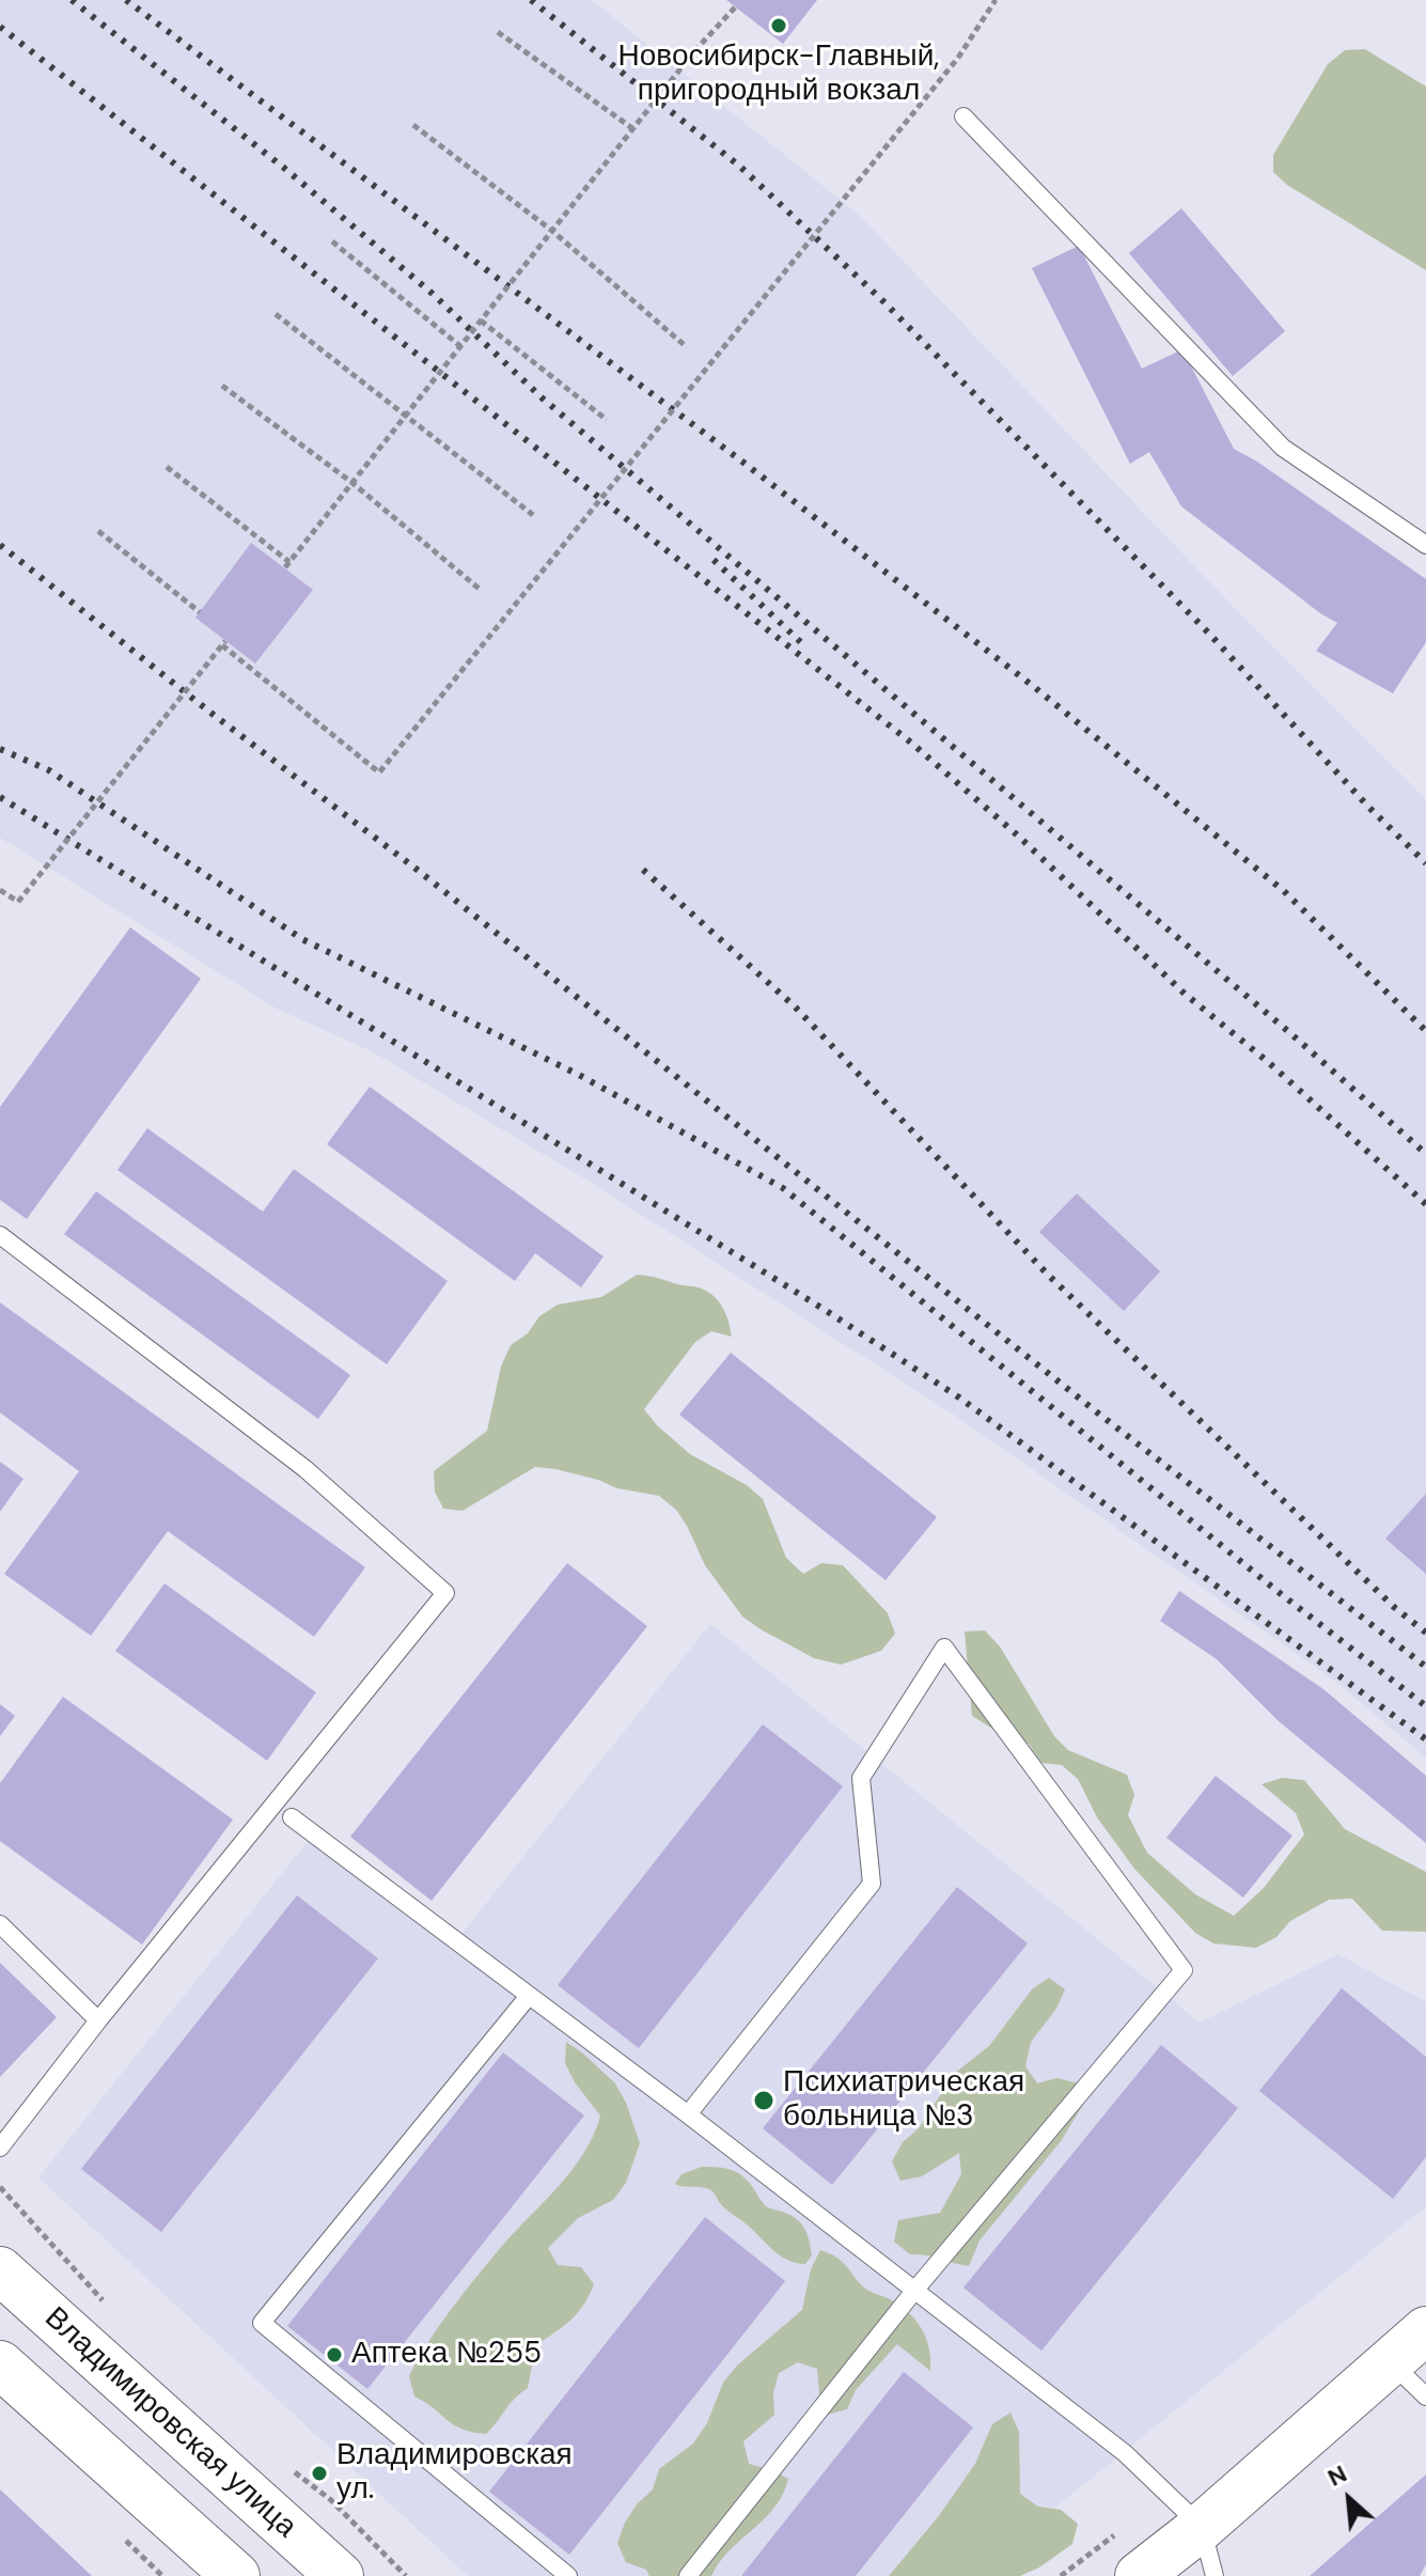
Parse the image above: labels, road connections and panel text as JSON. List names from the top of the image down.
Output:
{
  "streets": {
    "main road": ["Владимировская улица"]
  },
  "places": [
    "Новосибирск-Главный, пригородный вокзал",
    "Психиатрическая больница №3",
    "Аптека №255",
    "Владимировская ул."
  ],
  "north": "top left"
}
